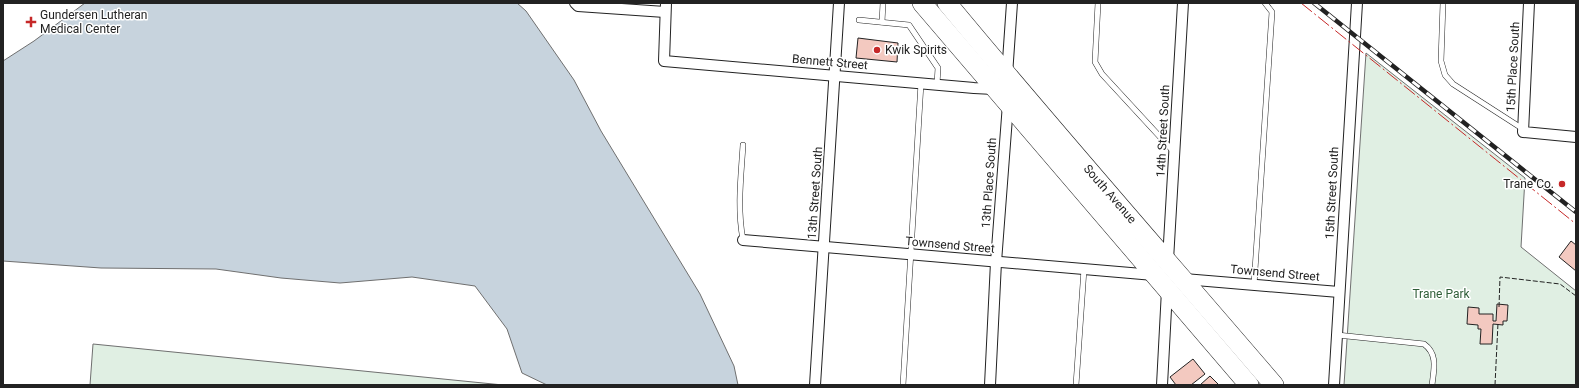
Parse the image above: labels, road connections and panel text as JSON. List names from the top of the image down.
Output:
{
  "streets": {
    "highway": ["South Avenue"],
    "street": [
      "Bennett Street",
      "15th Place South",
      "14th Street South",
      "13th Place South",
      "13th Street South",
      "15th Street South",
      "Townsend Street"
    ]
  },
  "crossings": [
    ["Bennett Street", "13th Street South"],
    ["Bennett Street", "South Avenue"],
    ["14th Street South", "South Avenue"],
    ["13th Place South", "South Avenue"],
    ["13th Place South", "Townsend Street"],
    ["13th Street South", "Townsend Street"],
    ["15th Street South", "Townsend Street"],
    ["South Avenue", "Townsend Street"]
  ],
  "parks": ["Trane Park"],
  "places": {
    "health": ["Gundersen Lutheran Medical Center"],
    "other": ["Kwik Spirits", "Trane Co."]
  }
}
